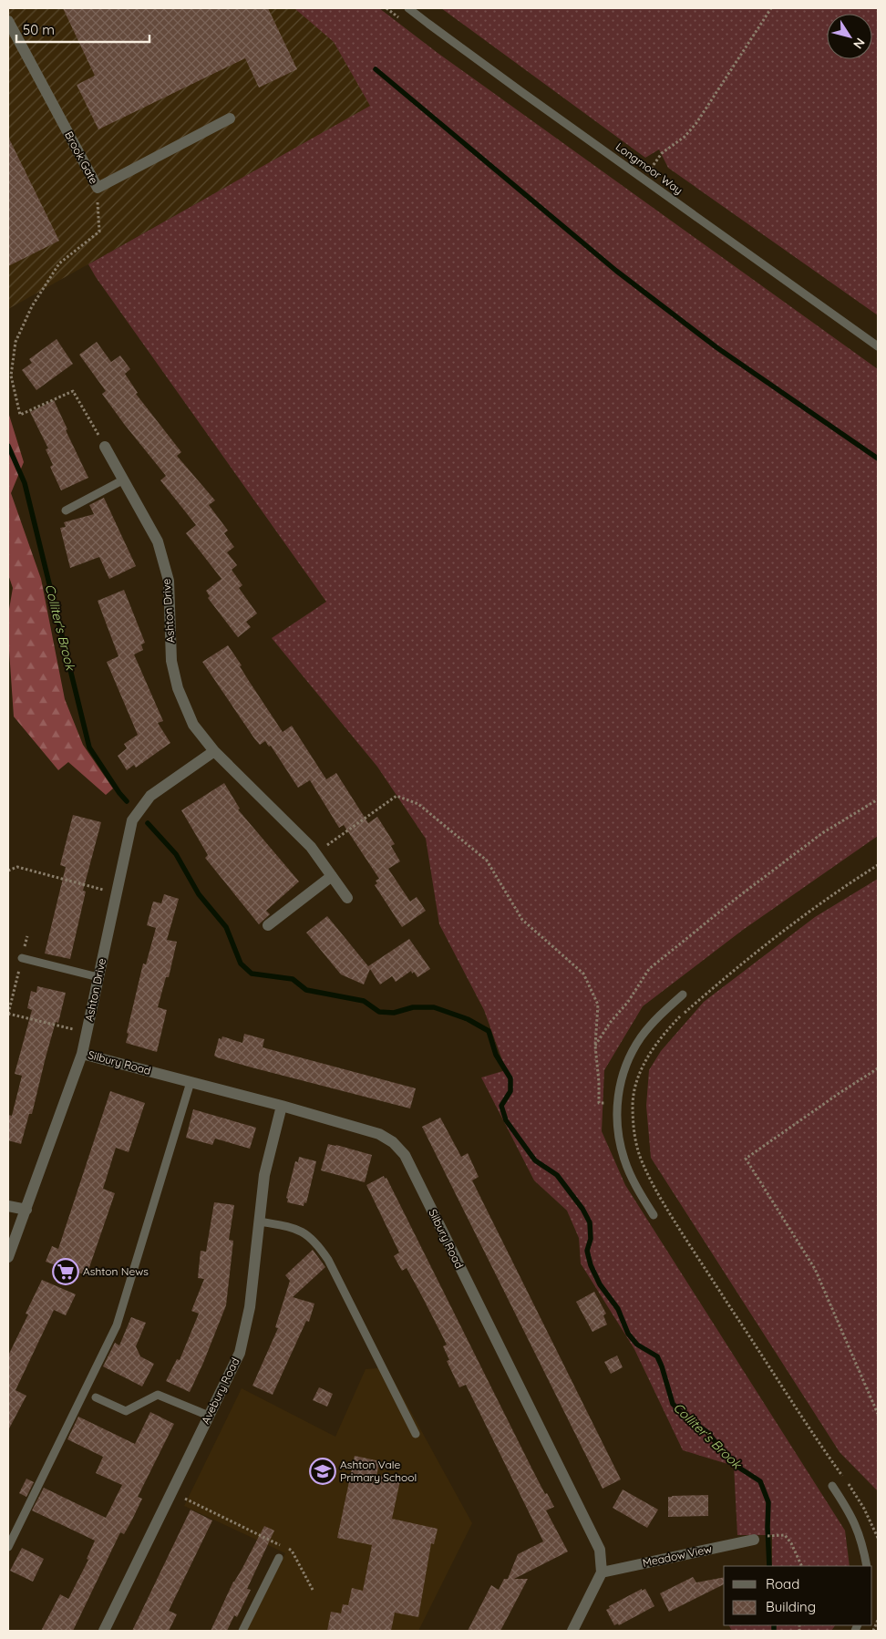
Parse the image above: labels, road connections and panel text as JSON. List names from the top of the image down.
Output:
{
  "streets": {
    "street": [
      "Brook Gate",
      "Ashton Drive",
      "Silbury Road",
      "Avebury Road",
      "Meadow View"
    ],
    "lane": ["Longmoor Way"]
  },
  "crossings": [
    ["Ashton Drive", "Silbury Road"],
    ["Silbury Road", "Avebury Road"],
    ["Silbury Road", "Meadow View"]
  ],
  "water": ["Colliter's Brook"],
  "places": {
    "supermarket": ["Ashton News"],
    "school or university": ["Ashton Vale Primary School"]
  },
  "legend": ["Road", "Building"],
  "scale_bar": "50 m",
  "north": "bottom right"
}
